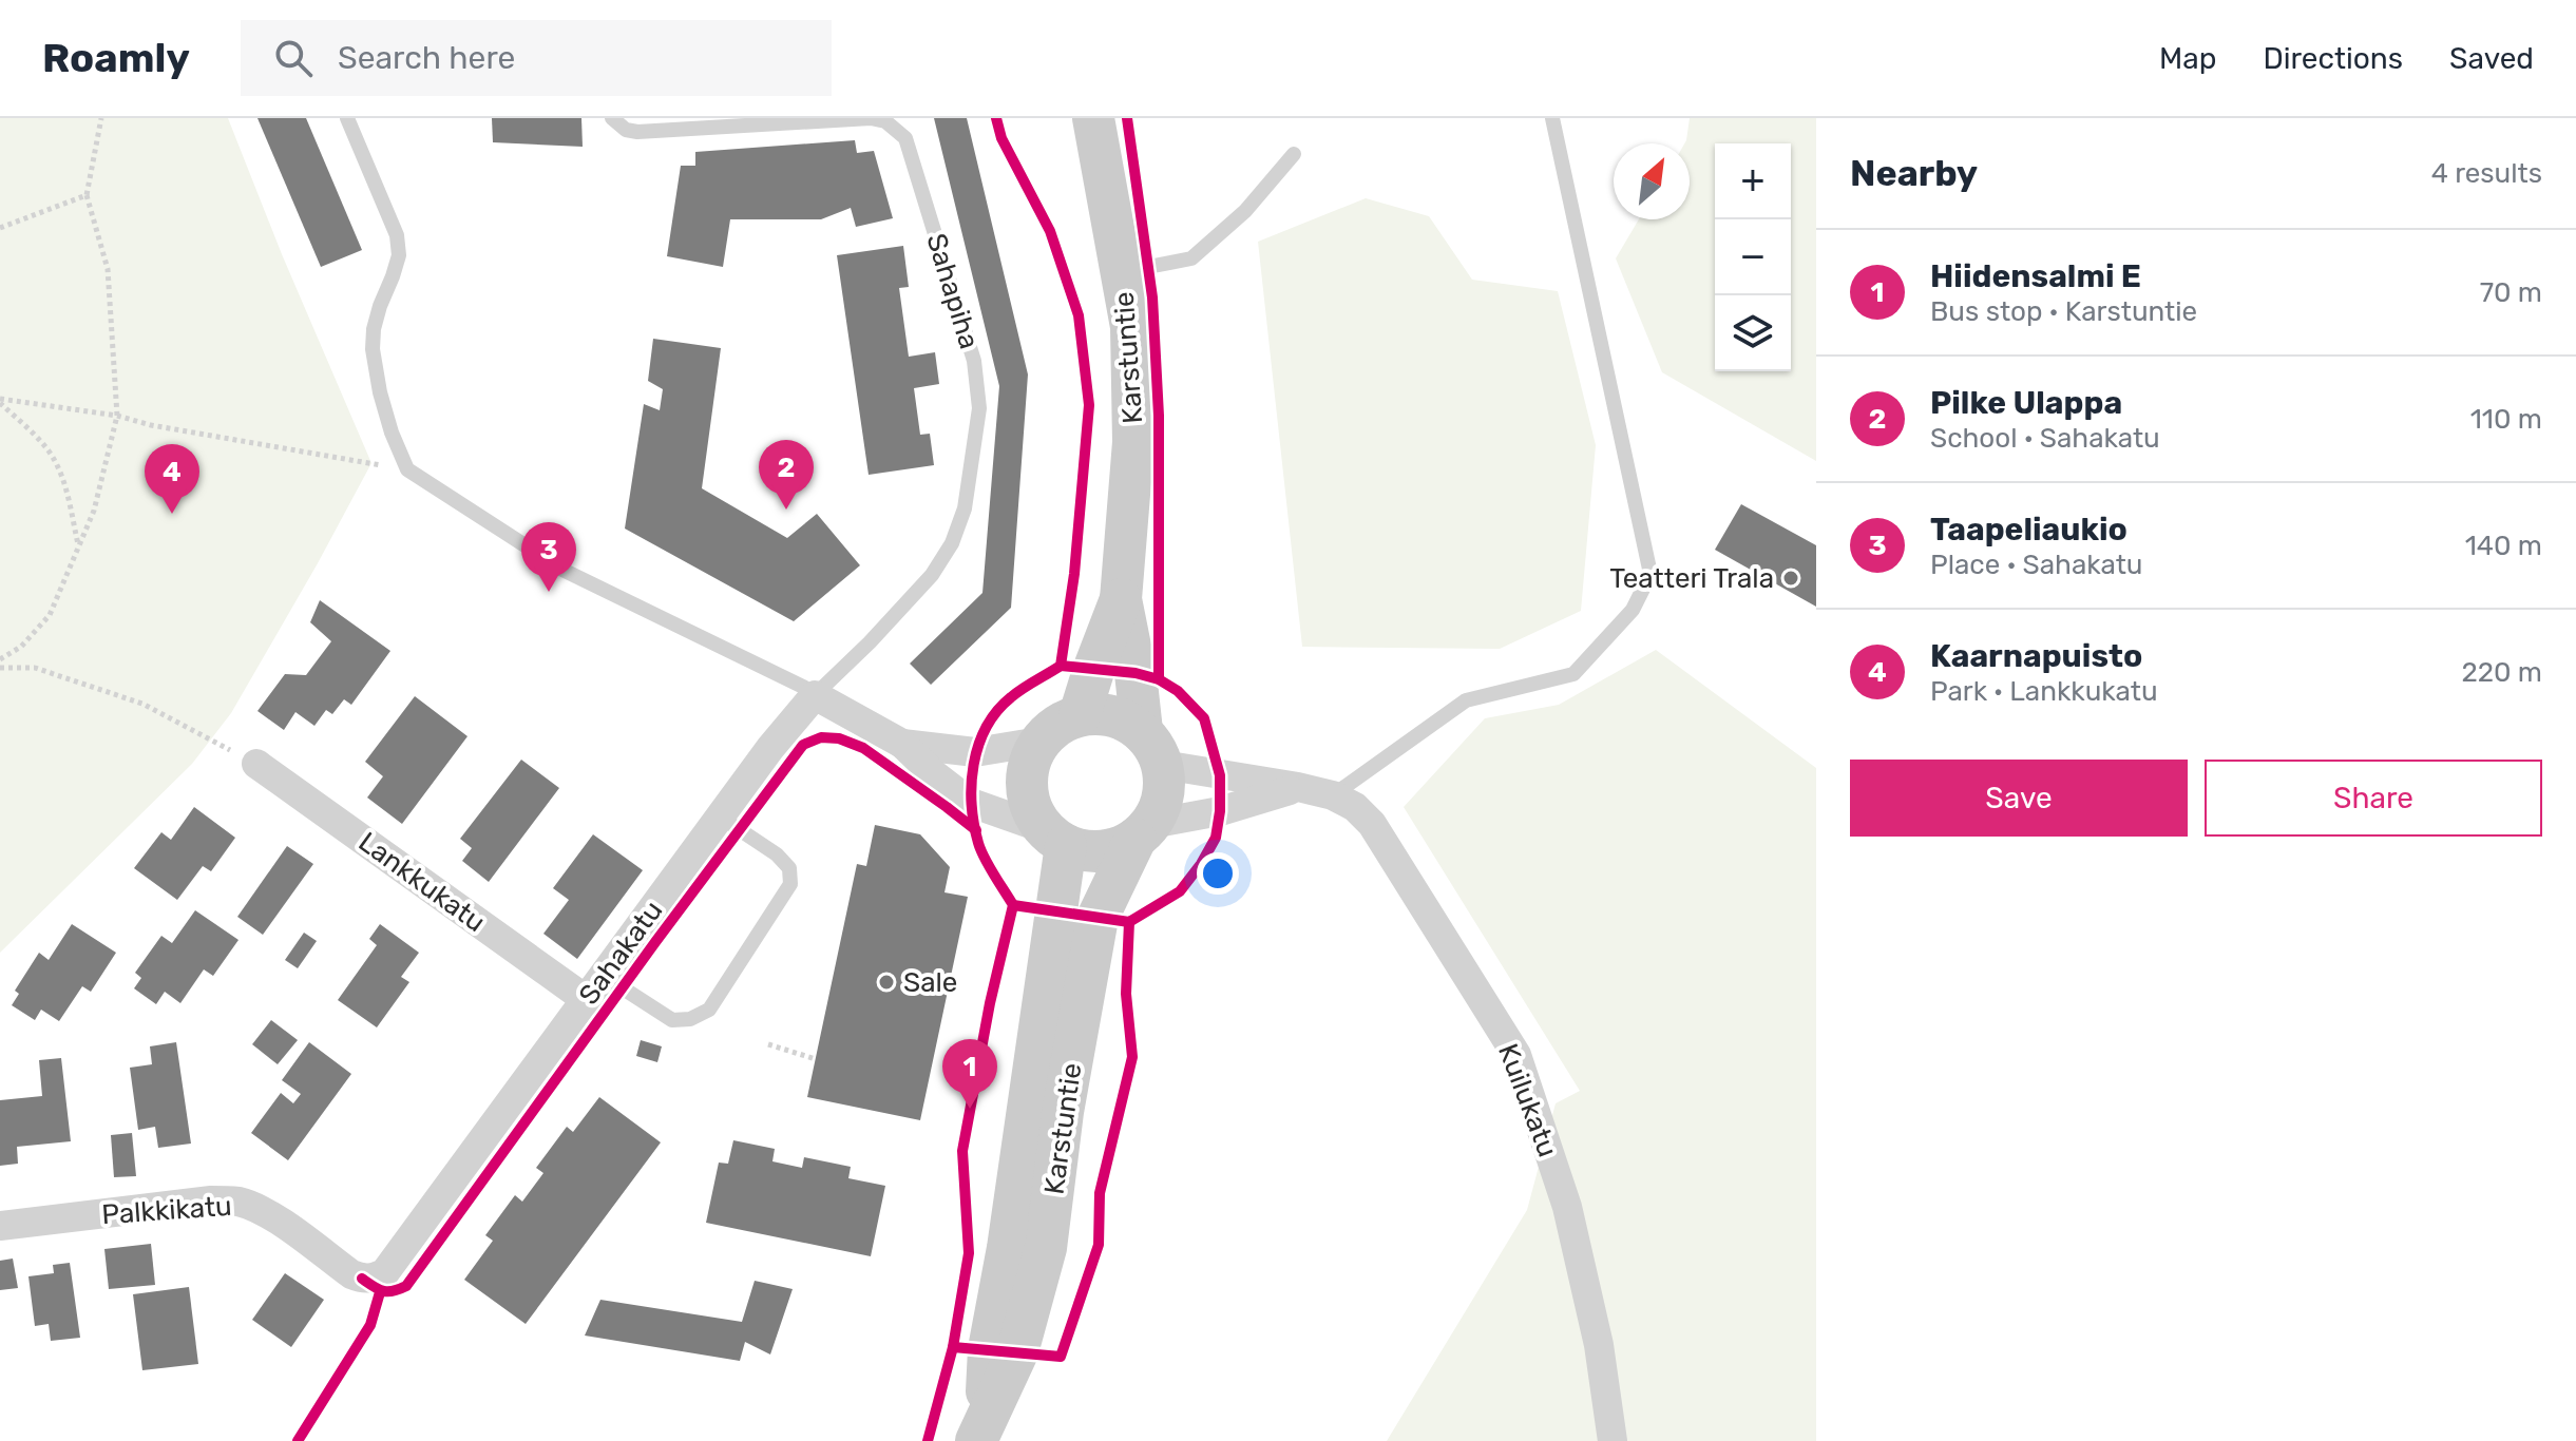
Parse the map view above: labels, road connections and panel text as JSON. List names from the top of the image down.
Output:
{
  "streets": {
    "main road": ["Karstuntie"],
    "street": [
      "Lankkukatu",
      "Sahakatu",
      "Kuilukatu",
      "Palkkikatu"
    ],
    "lane": ["Sahapiha"]
  },
  "crossings": [
    ["Sahapiha", "Sahakatu"],
    ["Karstuntie", "Kuilukatu"],
    ["Lankkukatu", "Sahakatu"],
    ["Sahakatu", "Palkkikatu"]
  ],
  "places": ["Teatteri Trala", "Sale"],
  "north": "top right",
  "page": {
    "header": "Roamly",
    "search": "Search here",
    "nav": ["Map", "Directions", "Saved"],
    "heading": ["Nearby", "4 results"],
    "map_buttons": ["+", "−"],
    "list": [
      {
        "mark": "1",
        "name": "Hiidensalmi E",
        "note": "Bus stop · Karstuntie",
        "value": "70 m"
      },
      {
        "mark": "2",
        "name": "Pilke Ulappa",
        "note": "School · Sahakatu",
        "value": "110 m"
      },
      {
        "mark": "3",
        "name": "Taapeliaukio",
        "note": "Place · Sahakatu",
        "value": "140 m"
      },
      {
        "mark": "4",
        "name": "Kaarnapuisto",
        "note": "Park · Lankkukatu",
        "value": "220 m"
      }
    ],
    "pins": [
      "2",
      "4",
      "3",
      "1"
    ],
    "buttons": ["Save", "Share"]
  }
}
